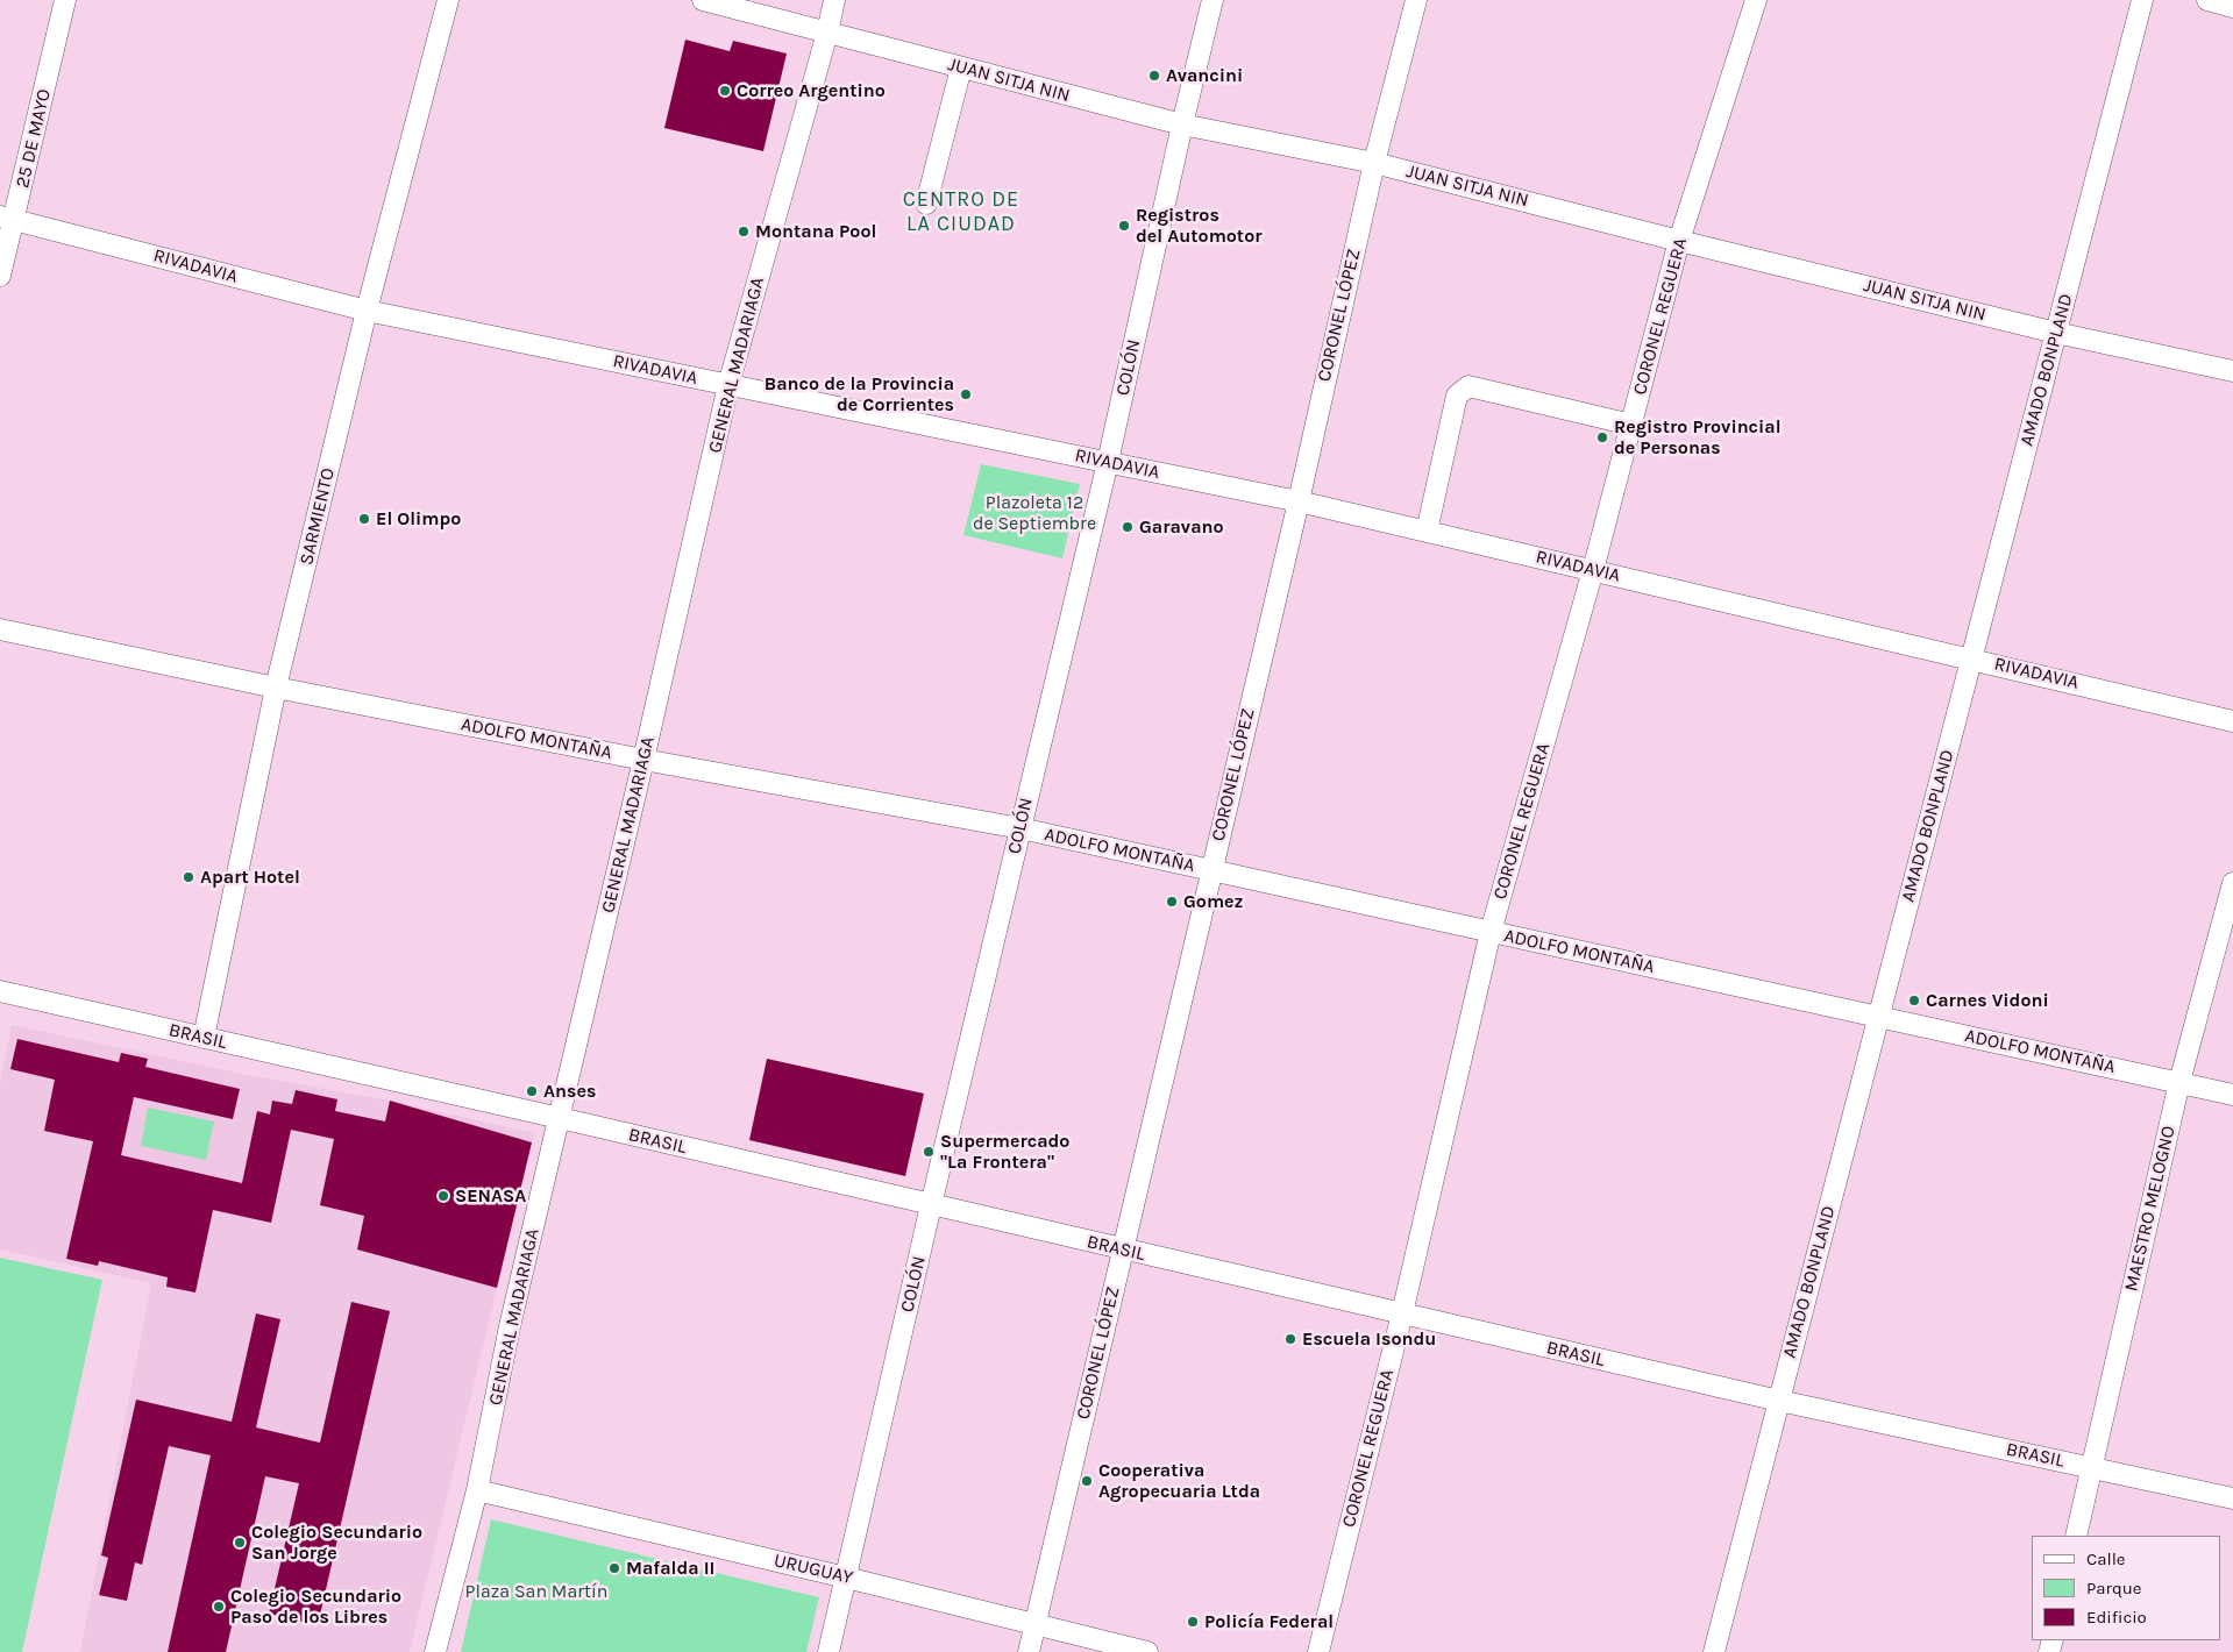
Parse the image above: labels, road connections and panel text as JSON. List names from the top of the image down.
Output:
{
  "streets": {
    "street": [
      "JUAN SITJA NIN",
      "25 DE MAYO",
      "RIVADAVIA",
      "CORONEL LÓPEZ",
      "CORONEL REGUERA",
      "GENERAL MADARIAGA",
      "COLÓN",
      "AMADO BONPLAND",
      "SARMIENTO",
      "ADOLFO MONTAÑA",
      "BRASIL",
      "MAESTRO MELOGNO",
      "URUGUAY"
    ]
  },
  "crossings": [
    ["JUAN SITJA NIN", "CORONEL LÓPEZ"],
    ["JUAN SITJA NIN", "CORONEL REGUERA"],
    ["JUAN SITJA NIN", "GENERAL MADARIAGA"],
    ["JUAN SITJA NIN", "COLÓN"],
    ["JUAN SITJA NIN", "AMADO BONPLAND"],
    ["25 DE MAYO", "RIVADAVIA"],
    ["RIVADAVIA", "CORONEL LÓPEZ"],
    ["RIVADAVIA", "CORONEL REGUERA"],
    ["RIVADAVIA", "GENERAL MADARIAGA"],
    ["RIVADAVIA", "COLÓN"],
    ["RIVADAVIA", "AMADO BONPLAND"],
    ["RIVADAVIA", "SARMIENTO"],
    ["CORONEL LÓPEZ", "ADOLFO MONTAÑA"],
    ["CORONEL LÓPEZ", "BRASIL"],
    ["CORONEL LÓPEZ", "URUGUAY"],
    ["CORONEL REGUERA", "ADOLFO MONTAÑA"],
    ["CORONEL REGUERA", "BRASIL"],
    ["GENERAL MADARIAGA", "ADOLFO MONTAÑA"],
    ["GENERAL MADARIAGA", "BRASIL"],
    ["GENERAL MADARIAGA", "URUGUAY"],
    ["COLÓN", "ADOLFO MONTAÑA"],
    ["COLÓN", "BRASIL"],
    ["COLÓN", "URUGUAY"],
    ["AMADO BONPLAND", "ADOLFO MONTAÑA"],
    ["AMADO BONPLAND", "BRASIL"],
    ["SARMIENTO", "ADOLFO MONTAÑA"],
    ["SARMIENTO", "BRASIL"],
    ["ADOLFO MONTAÑA", "MAESTRO MELOGNO"],
    ["BRASIL", "MAESTRO MELOGNO"]
  ],
  "districts": ["CENTRO DE LA CIUDAD"],
  "parks": ["Plazoleta 12 de Septiembre", "Plaza San Martín"],
  "places": [
    "Avancini",
    "Correo Argentino",
    "Registros del Automotor",
    "Montana Pool",
    "Banco de la Provincia de Corrientes",
    "Registro Provincial de Personas",
    "El Olimpo",
    "Garavano",
    "Apart Hotel",
    "Gomez",
    "Carnes Vidoni",
    "Anses",
    "Supermercado \"La Frontera\"",
    "SENASA",
    "Escuela Isondu",
    "Cooperativa Agropecuaria Ltda",
    "Colegio Secundario San Jorge",
    "Mafalda II",
    "Colegio Secundario Paso de los Libres",
    "Policía Federal"
  ],
  "legend": ["Calle", "Parque", "Edificio"]
}
